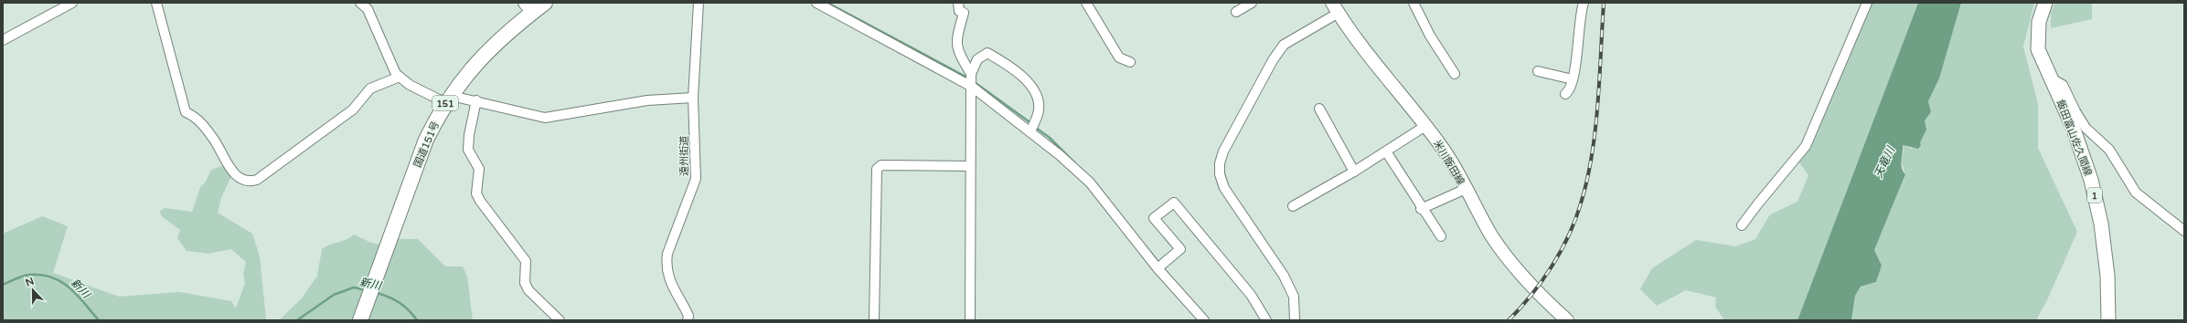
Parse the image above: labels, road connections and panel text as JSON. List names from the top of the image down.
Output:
{
  "streets": {
    "highway": ["151", "国道151号"],
    "main road": ["飯田富山佐久間線", "米川飯田線", "1"],
    "street": ["遠州街道"]
  },
  "water": ["天竜川", "新川"],
  "north": "top"
}
